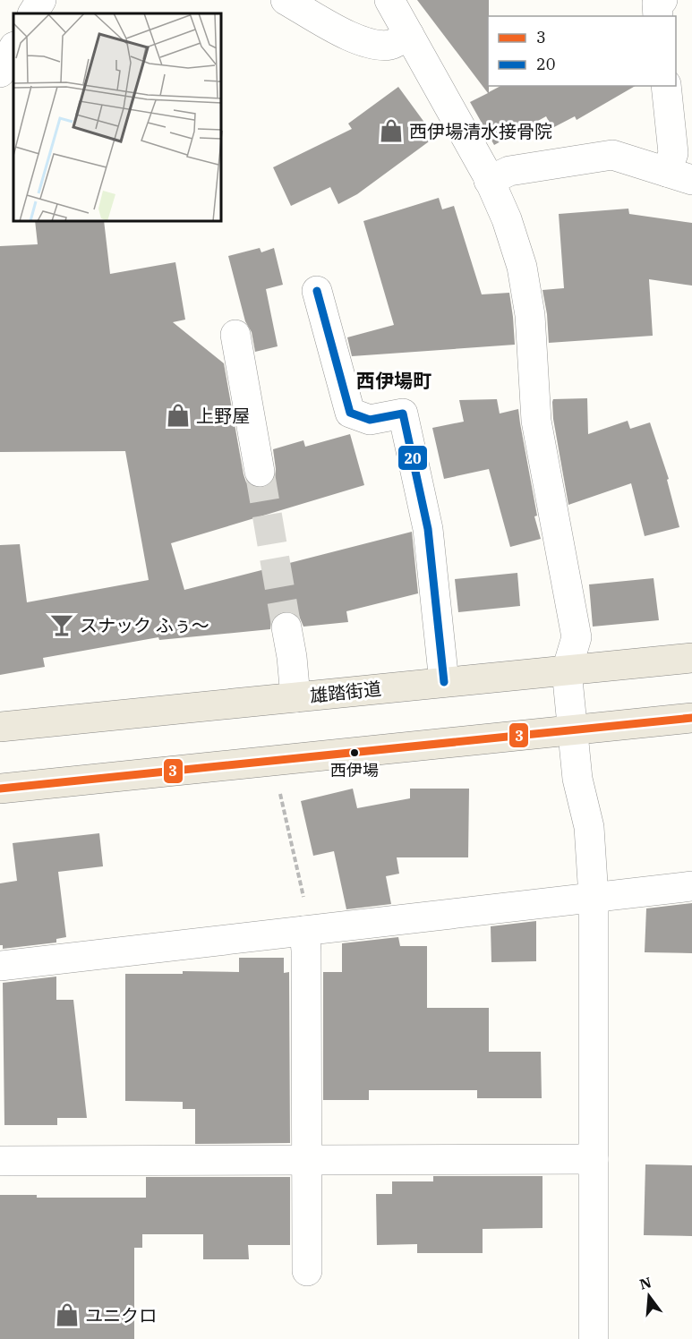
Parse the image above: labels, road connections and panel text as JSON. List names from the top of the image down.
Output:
{
  "streets": {
    "main road": ["雄踏街道"]
  },
  "districts": ["西伊場町"],
  "places": {
    "shop": ["西伊場清水接骨院", "上野屋", "ユニクロ"],
    "bar": ["スナック ふぅ～"],
    "other": ["西伊場"]
  },
  "lines": ["transit line 20", "transit line 3"],
  "legend": ["3", "20"],
  "north": "top"
}
